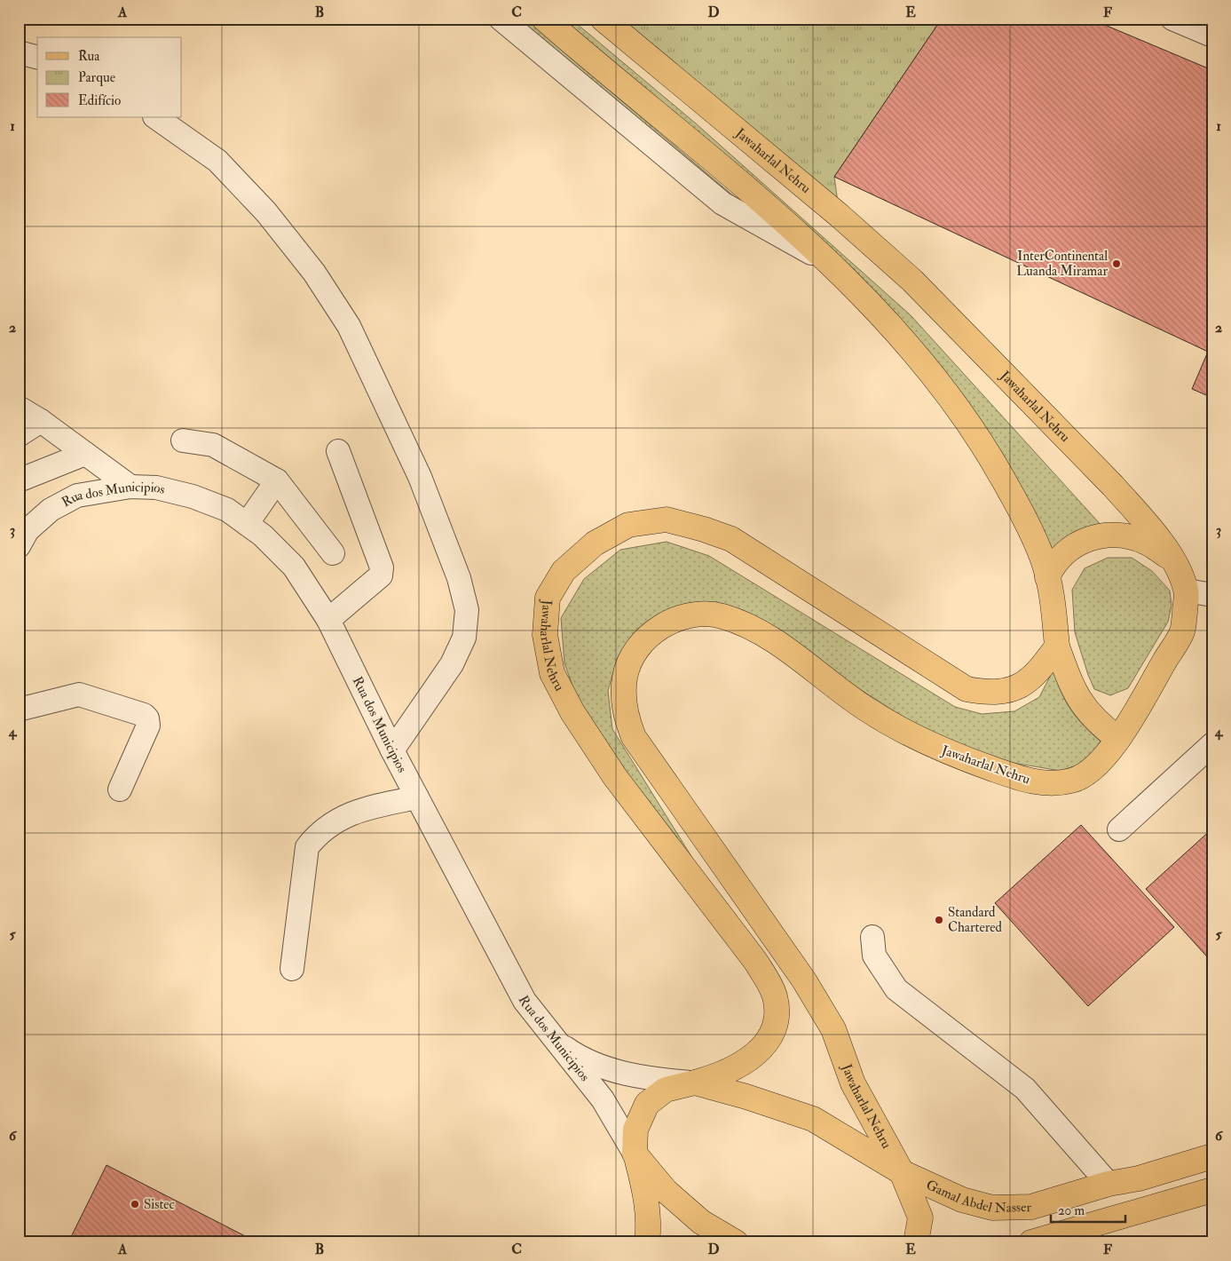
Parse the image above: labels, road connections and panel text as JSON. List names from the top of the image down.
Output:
{
  "streets": {
    "main road": ["Jawaharlal Nehru", "Gamal Abdel Nasser"],
    "street": ["Rua dos Municipios"]
  },
  "crossings": [
    ["Jawaharlal Nehru", "Rua dos Municipios"],
    ["Jawaharlal Nehru", "Gamal Abdel Nasser"]
  ],
  "places": ["InterContinental Luanda Miramar", "Standard Chartered", "Sistec"],
  "legend": ["Rua", "Parque", "Edifício"],
  "scale_bar": "20 m",
  "grid": {
    "columns": [
      "A",
      "B",
      "C",
      "D",
      "E",
      "F"
    ],
    "rows": [
      "1",
      "2",
      "3",
      "4",
      "5",
      "6"
    ]
  }
}
